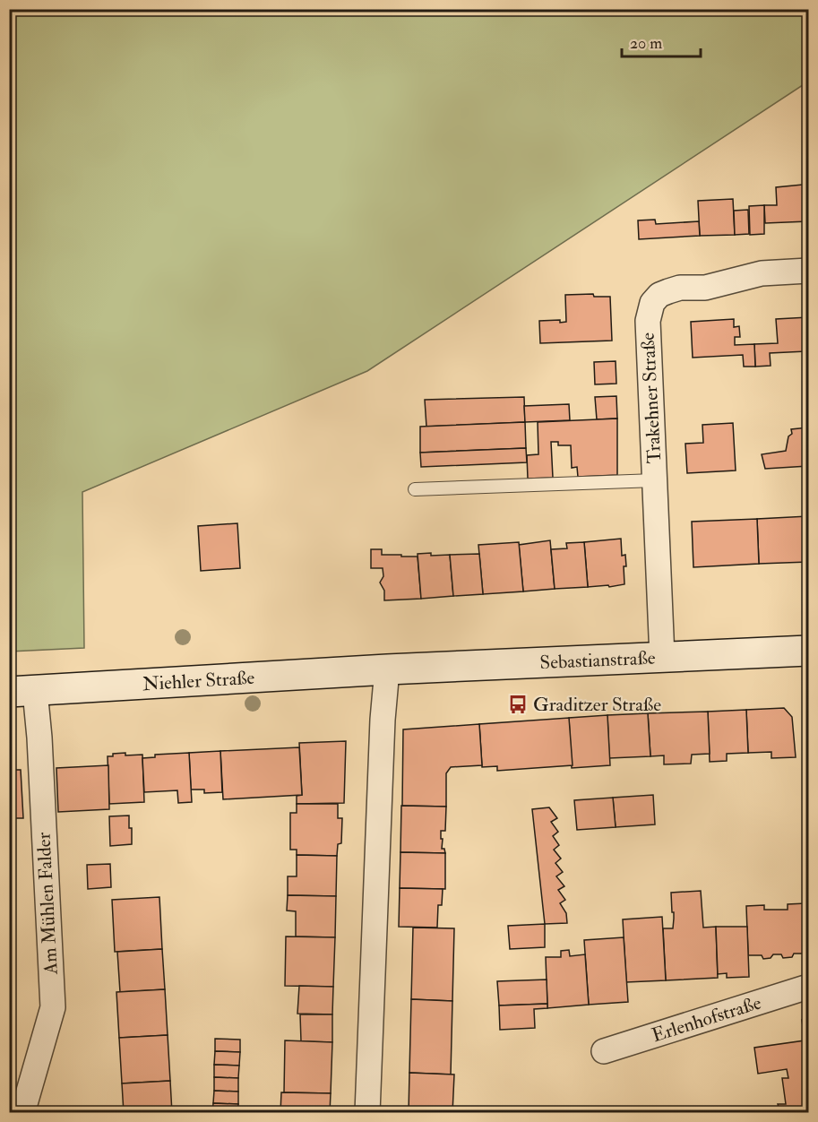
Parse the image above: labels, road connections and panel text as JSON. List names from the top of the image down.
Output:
{
  "streets": {
    "street": [
      "Trakehner Straße",
      "Sebastianstraße",
      "Niehler Straße",
      "Am Mühlen Falder",
      "Erlenhofstraße"
    ]
  },
  "crossings": [
    ["Trakehner Straße", "Sebastianstraße"],
    ["Sebastianstraße", "Niehler Straße"],
    ["Niehler Straße", "Am Mühlen Falder"]
  ],
  "places": {
    "bus stop": ["Graditzer Straße"]
  },
  "scale_bar": "20 m"
}
